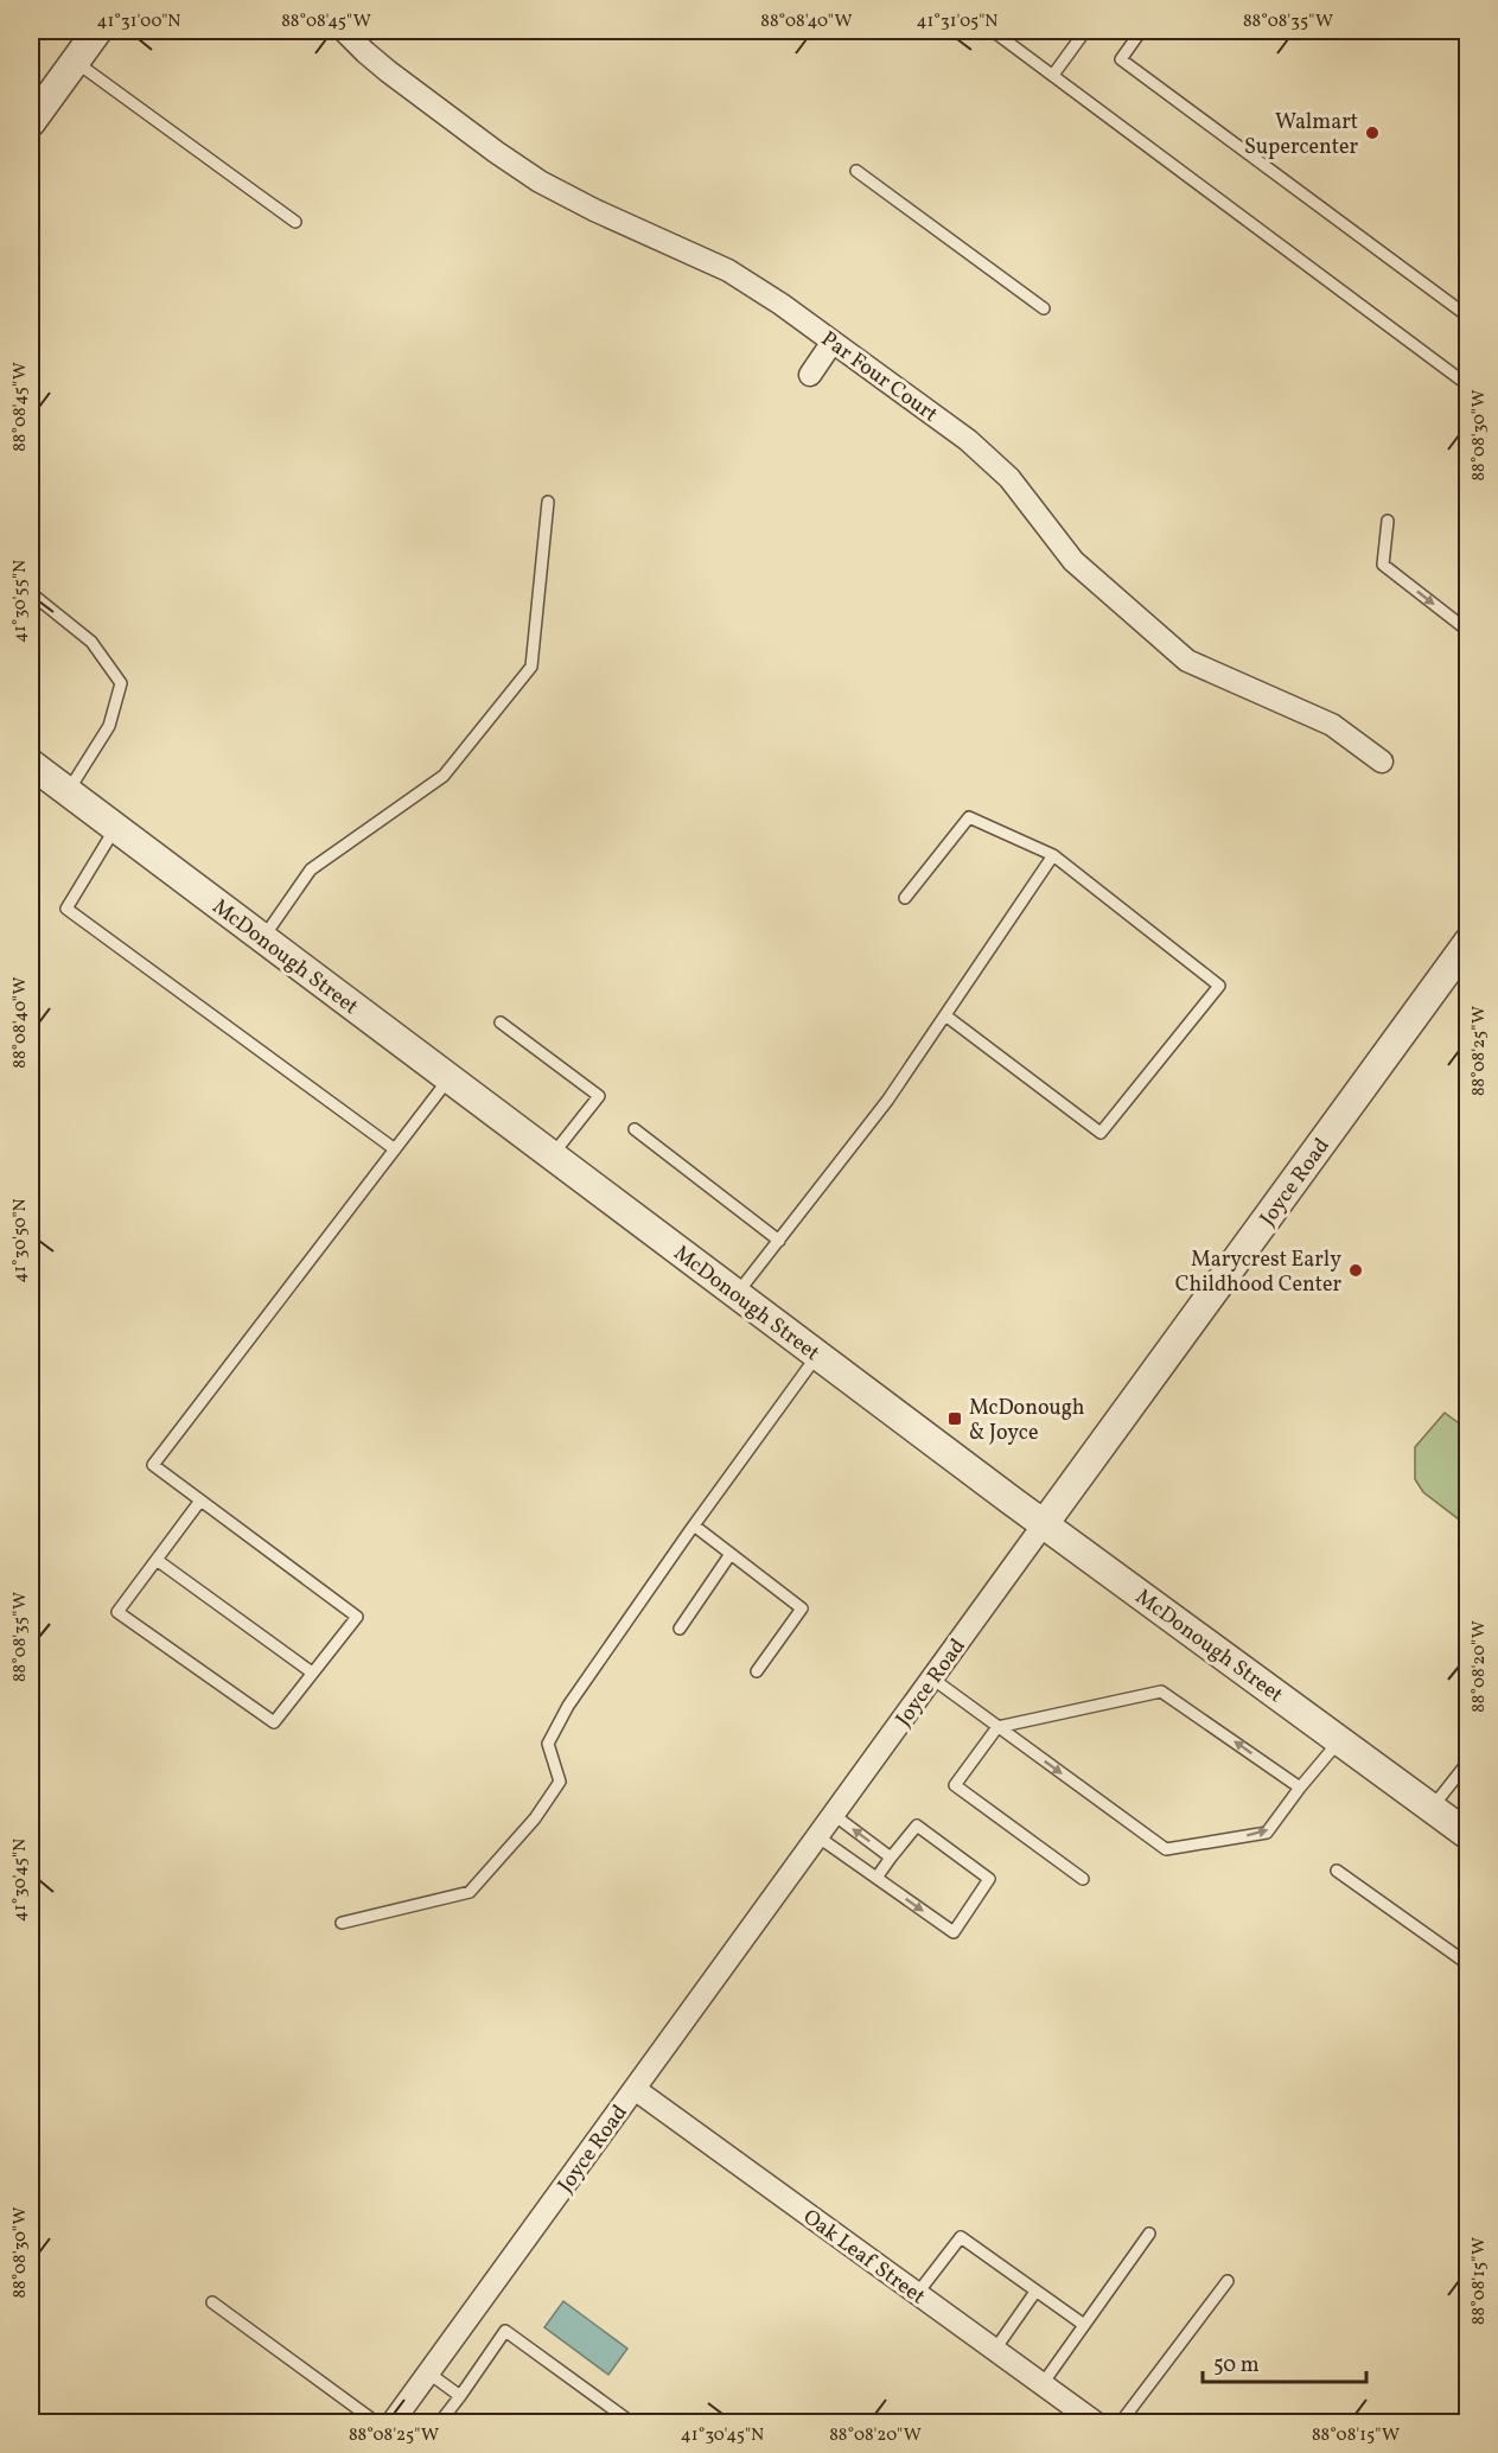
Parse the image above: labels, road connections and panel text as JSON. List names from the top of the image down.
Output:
{
  "streets": {
    "street": [
      "Par Four Court",
      "McDonough Street",
      "Joyce Road",
      "Oak Leaf Street"
    ]
  },
  "crossings": [
    ["McDonough Street", "Joyce Road"],
    ["Joyce Road", "Oak Leaf Street"]
  ],
  "places": {
    "other": ["Walmart Supercenter", "Marycrest Early Childhood Center"],
    "transit": ["McDonough & Joyce"]
  },
  "scale_bar": "50 m",
  "coordinates": [
    "41°31'00\"N",
    "88°08'45\"W",
    "88°08'40\"W",
    "41°31'05\"N",
    "88°08'35\"W",
    "88°08'30\"W",
    "41°30'55\"N",
    "88°08'25\"W",
    "41°30'50\"N",
    "88°08'20\"W",
    "41°30'45\"N",
    "88°08'15\"W"
  ]
}
